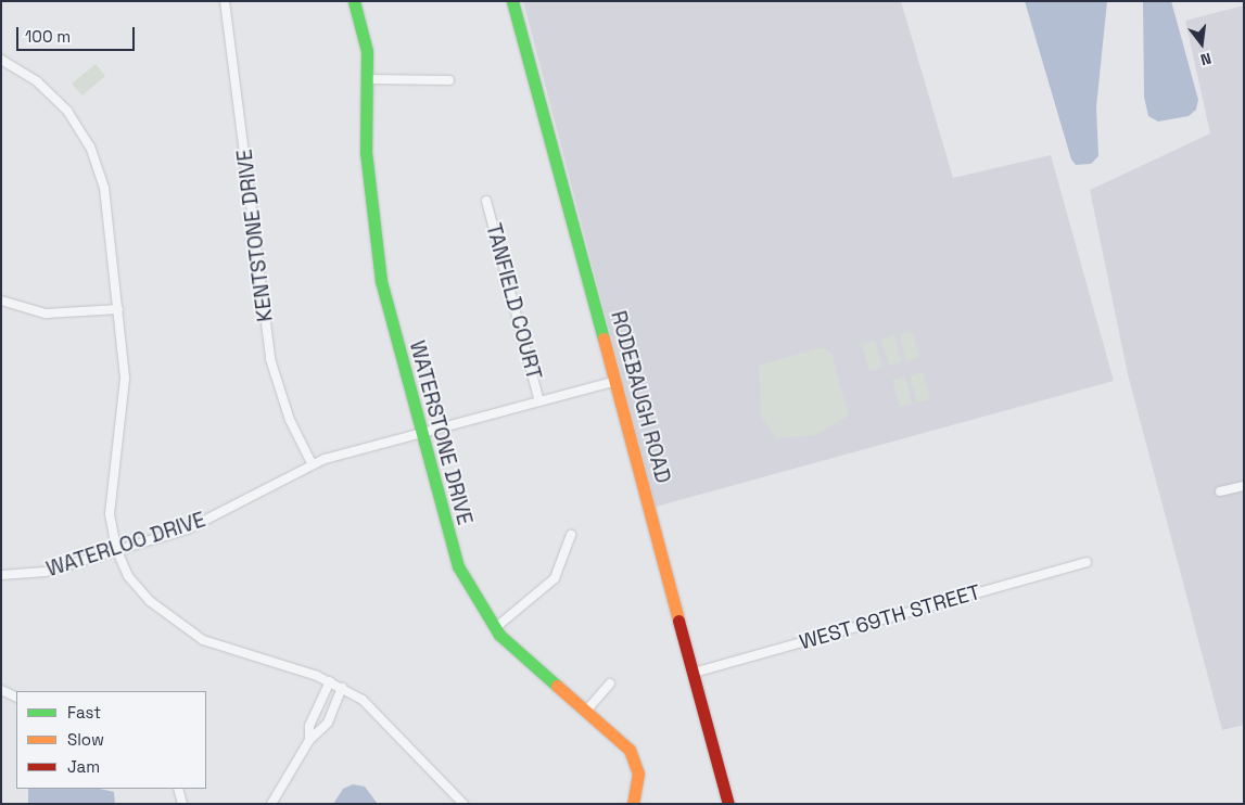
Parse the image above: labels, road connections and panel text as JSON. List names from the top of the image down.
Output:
{
  "streets": {
    "street": [
      "KENTSTONE DRIVE",
      "TANFIELD COURT",
      "RODEBAUGH ROAD",
      "WATERSTONE DRIVE",
      "WATERLOO DRIVE",
      "WEST 69TH STREET"
    ]
  },
  "crossings": [
    ["KENTSTONE DRIVE", "WATERLOO DRIVE"],
    ["TANFIELD COURT", "WATERLOO DRIVE"],
    ["RODEBAUGH ROAD", "WATERLOO DRIVE"],
    ["RODEBAUGH ROAD", "WEST 69TH STREET"],
    ["WATERSTONE DRIVE", "WATERLOO DRIVE"]
  ],
  "legend": ["Fast", "Slow", "Jam"],
  "scale_bar": "100 m",
  "north": "bottom"
}
